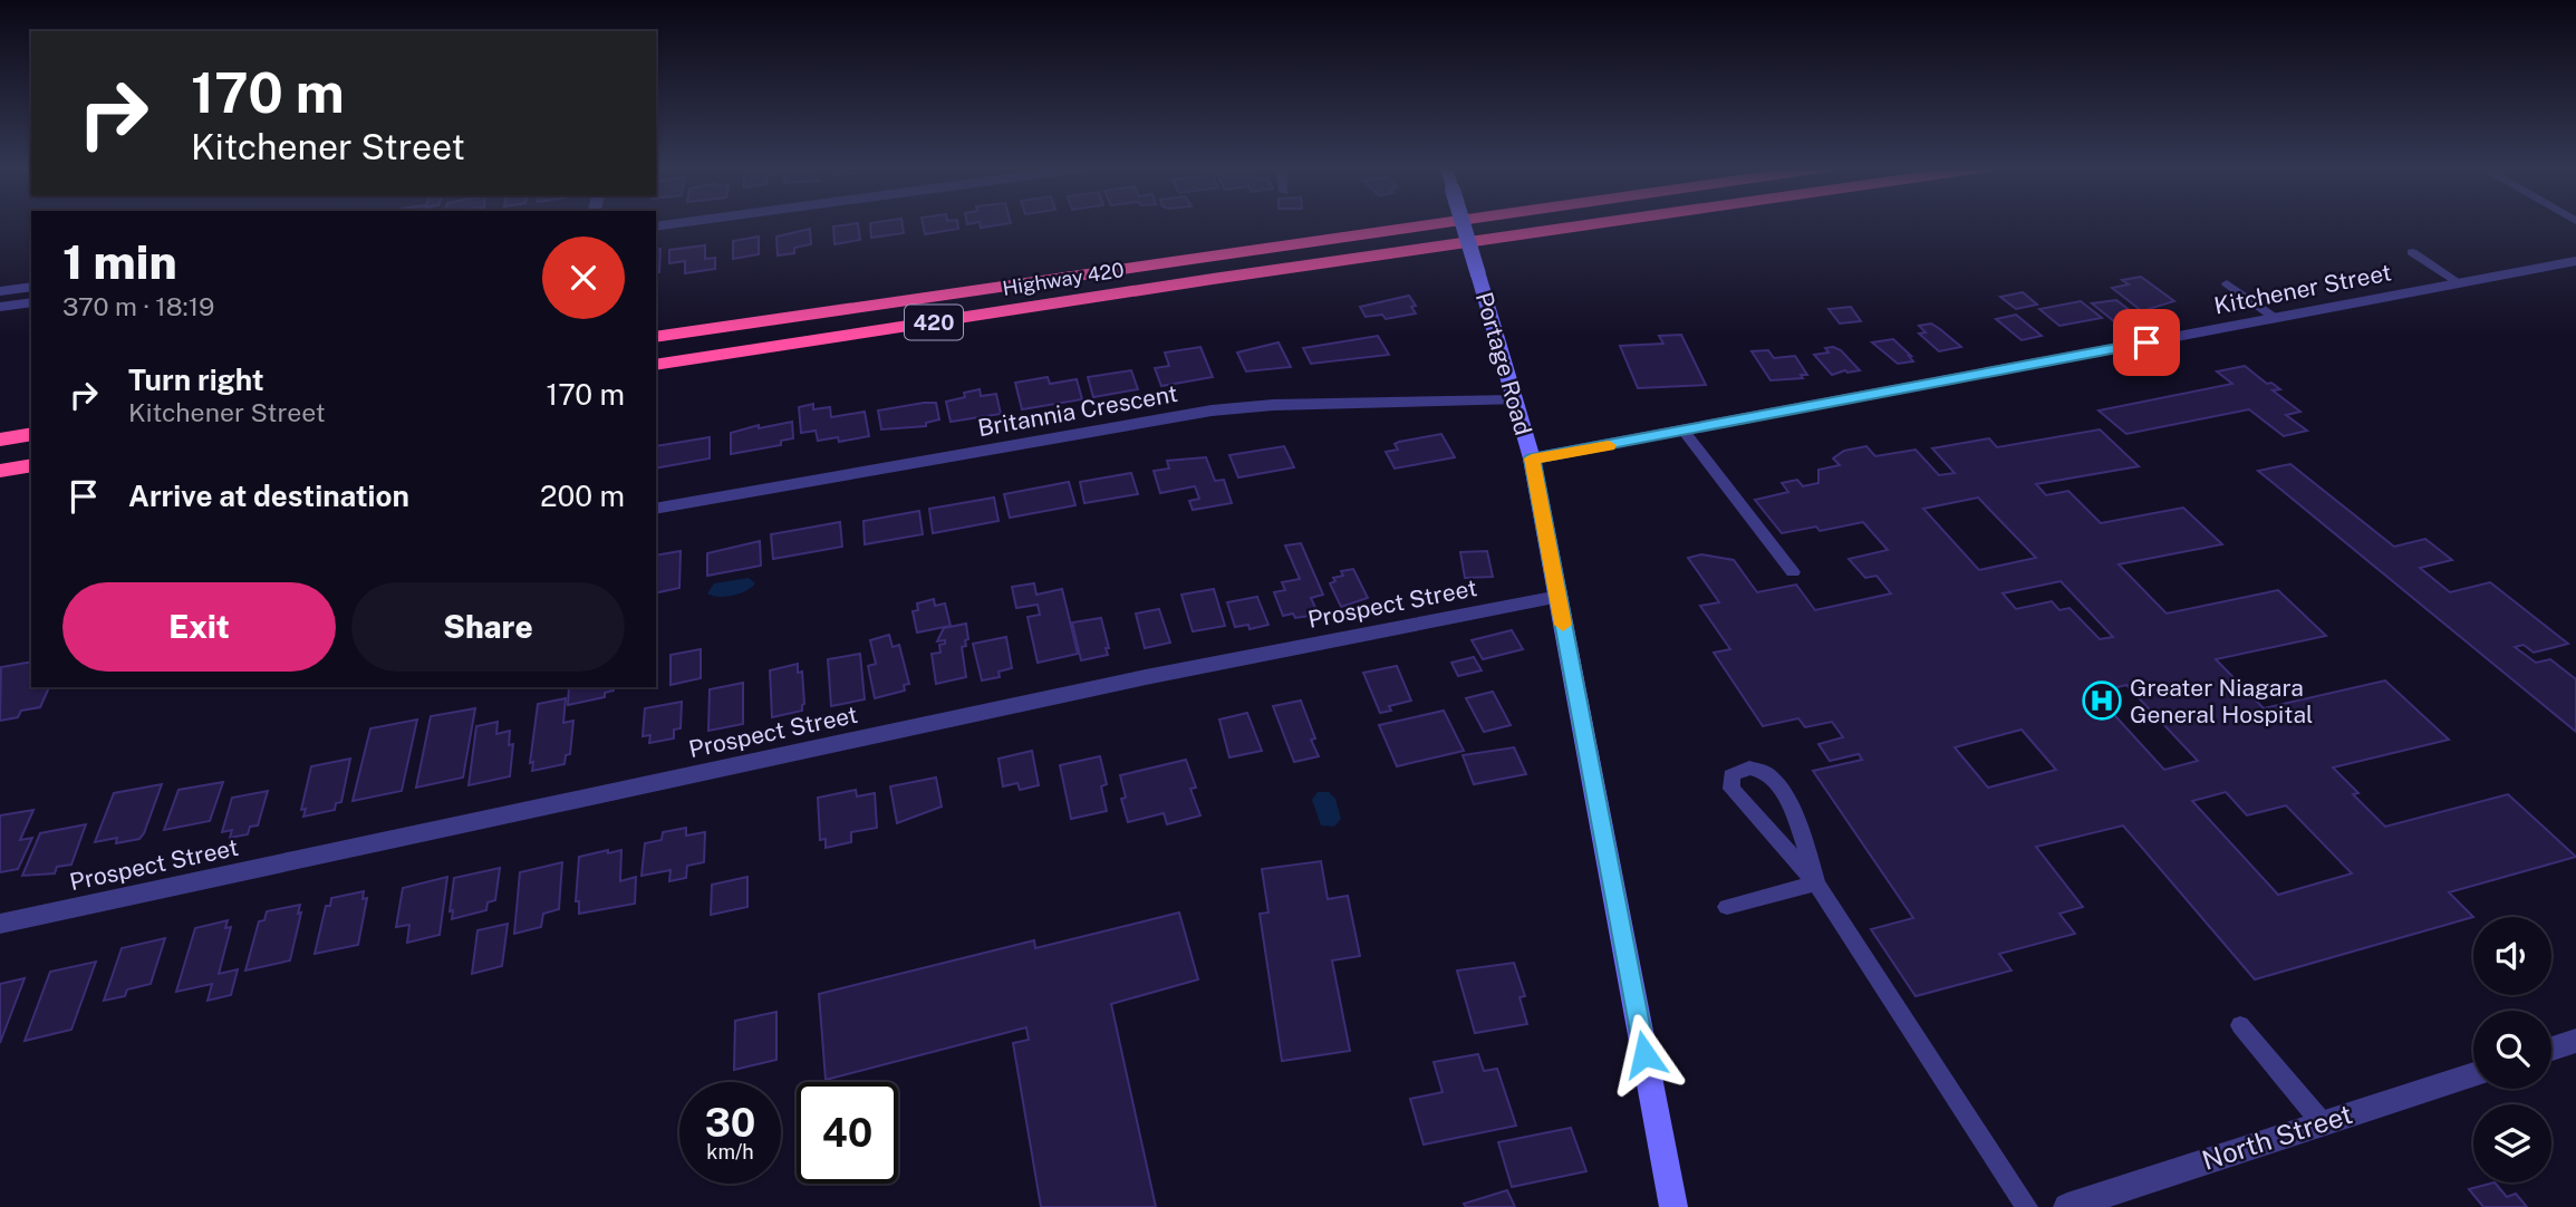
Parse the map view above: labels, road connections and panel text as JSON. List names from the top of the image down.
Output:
{
  "streets": {
    "highway": ["Highway 420", "420"],
    "street": [
      "Kitchener Street",
      "Portage Road",
      "Britannia Crescent",
      "Prospect Street",
      "North Street"
    ]
  },
  "crossings": [
    ["Kitchener Street", "Portage Road"],
    ["Portage Road", "Britannia Crescent"],
    ["Portage Road", "Prospect Street"]
  ],
  "places": {
    "hospital": ["Greater Niagara General Hospital"]
  },
  "page": {
    "turn": ["170 m", "Kitchener Street"],
    "heading": ["1 min", "370 m · 18:19"],
    "list": [
      {
        "name": "Turn right",
        "note": "Kitchener Street",
        "value": "170 m"
      },
      {
        "name": "Arrive at destination",
        "value": "200 m"
      }
    ],
    "buttons": ["Exit", "Share"],
    "speed": "30 km/h",
    "limit": "40"
  }
}
